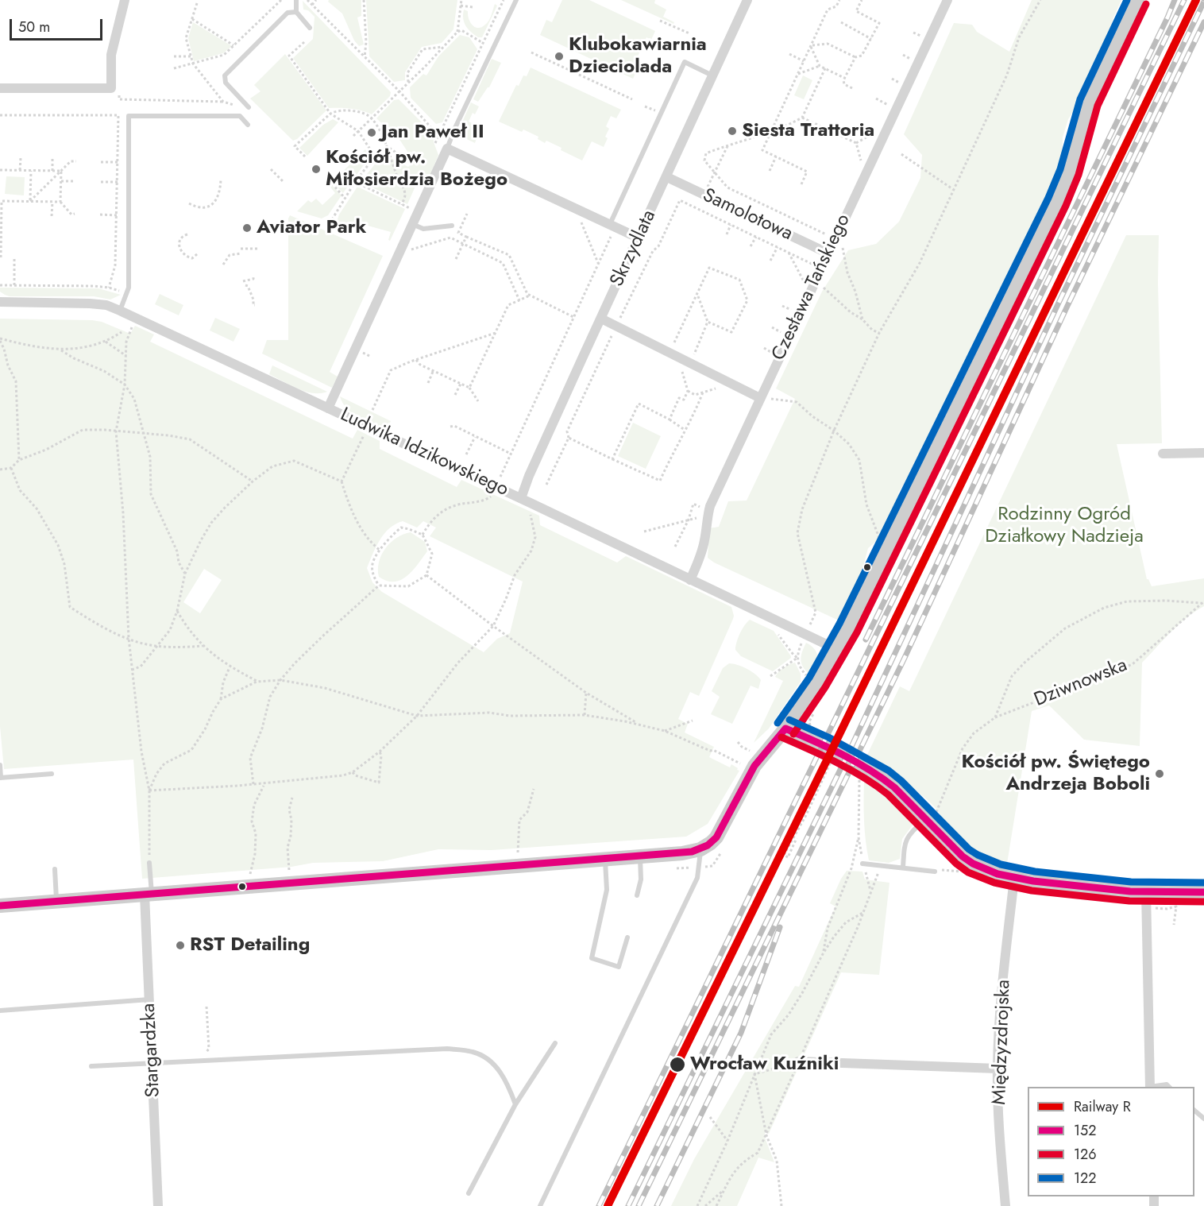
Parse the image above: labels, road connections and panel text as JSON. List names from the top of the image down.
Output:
{
  "streets": {
    "street": [
      "Samolotowa",
      "Skrzydlata",
      "Czesława Tańskiego",
      "Ludwika Idzikowskiego",
      "Międzyzdrojska",
      "Stargardzka"
    ],
    "path": ["Dziwnowska"]
  },
  "crossings": [
    ["Samolotowa", "Skrzydlata"],
    ["Samolotowa", "Czesława Tańskiego"],
    ["Skrzydlata", "Ludwika Idzikowskiego"],
    ["Czesława Tańskiego", "Ludwika Idzikowskiego"]
  ],
  "parks": ["Rodzinny Ogród Działkowy Nadzieja"],
  "places": [
    "Klubokawiarnia Dzieciolada",
    "Siesta Trattoria",
    "Jan Paweł II",
    "Kościół pw. Miłosierdzia Bożego",
    "Aviator Park",
    "Kościół pw. Świętego Andrzeja Boboli",
    "RST Detailing",
    "Wrocław Kuźniki"
  ],
  "lines": [
    "rail line R",
    "transit line 122",
    "transit line 126",
    "transit line 152"
  ],
  "legend": [
    "Railway R",
    "152",
    "126",
    "122"
  ],
  "scale_bar": "50 m"
}
